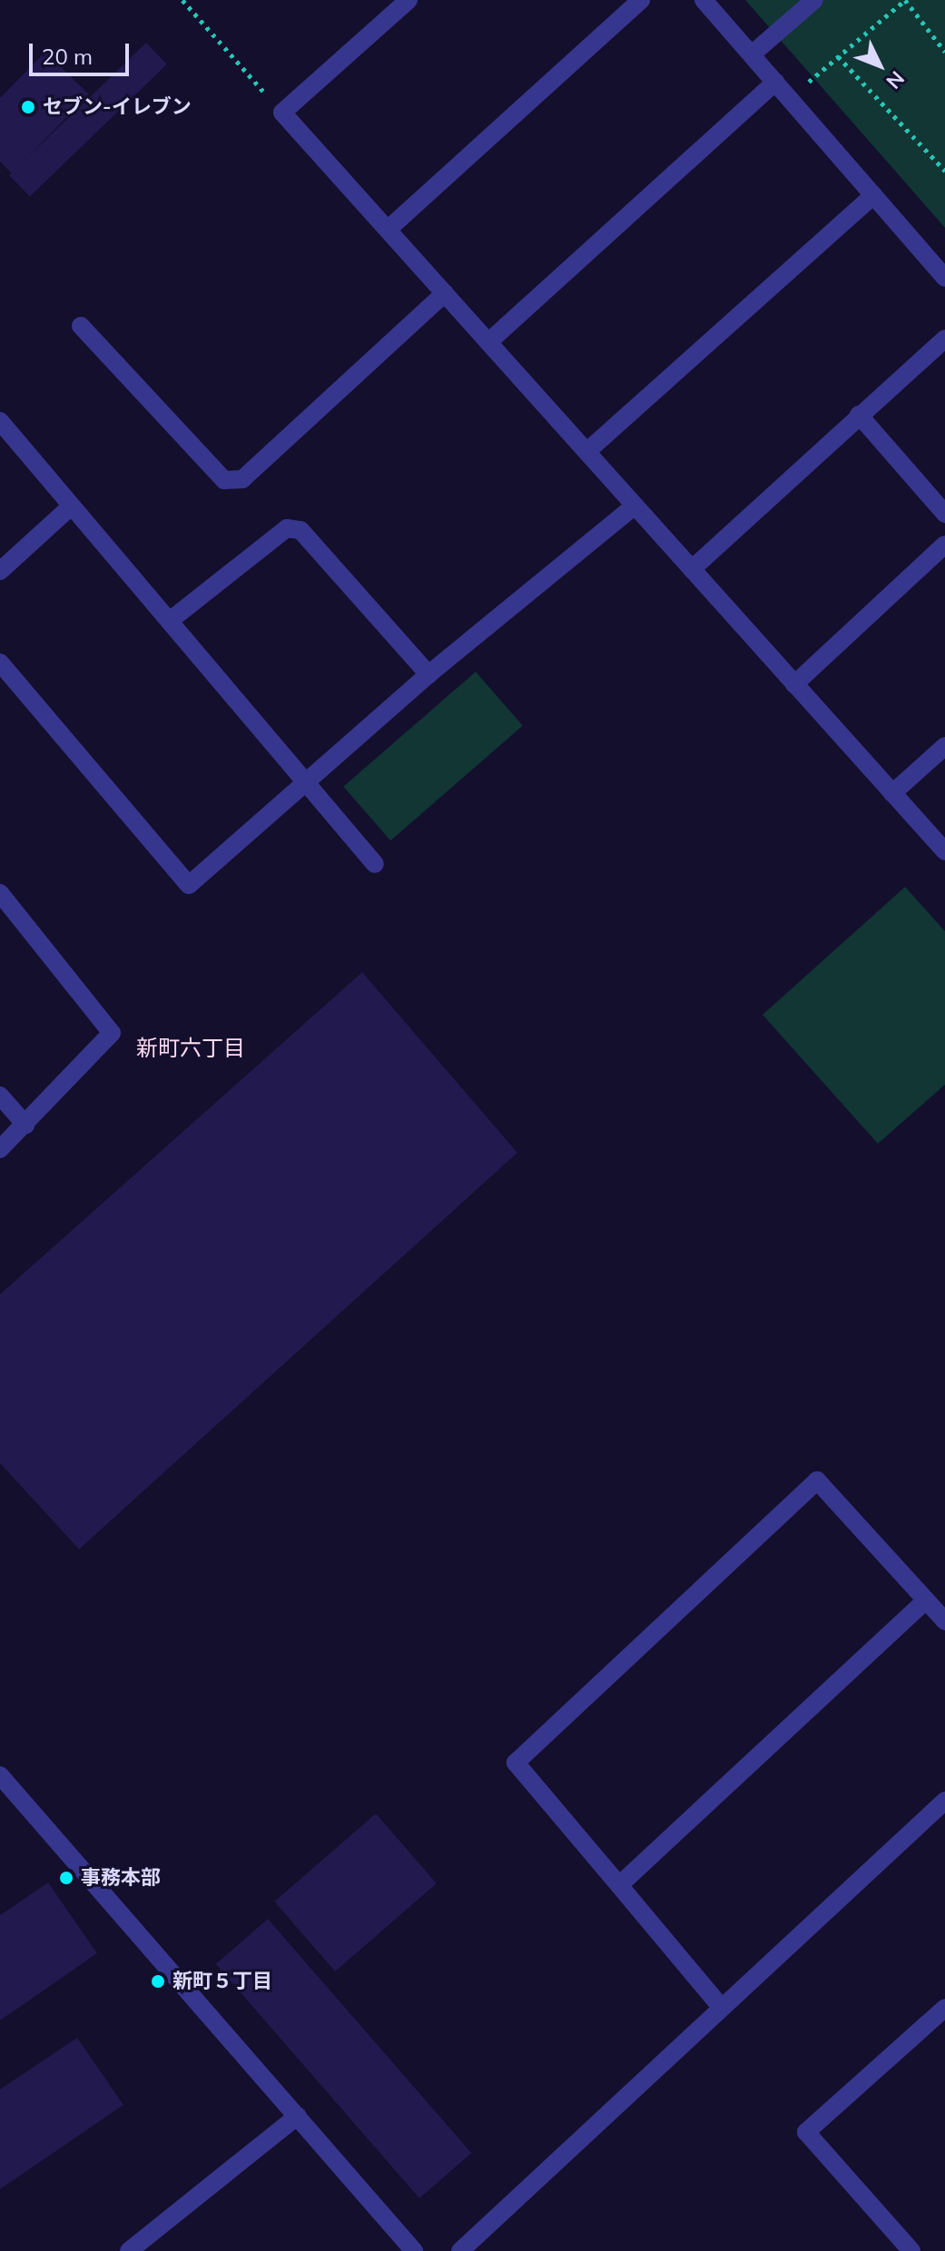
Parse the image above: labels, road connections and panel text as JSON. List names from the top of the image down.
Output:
{
  "districts": ["新町六丁目"],
  "places": ["セブン-イレブン", "事務本部", "新町５丁目"],
  "scale_bar": "20 m",
  "north": "bottom right"
}
